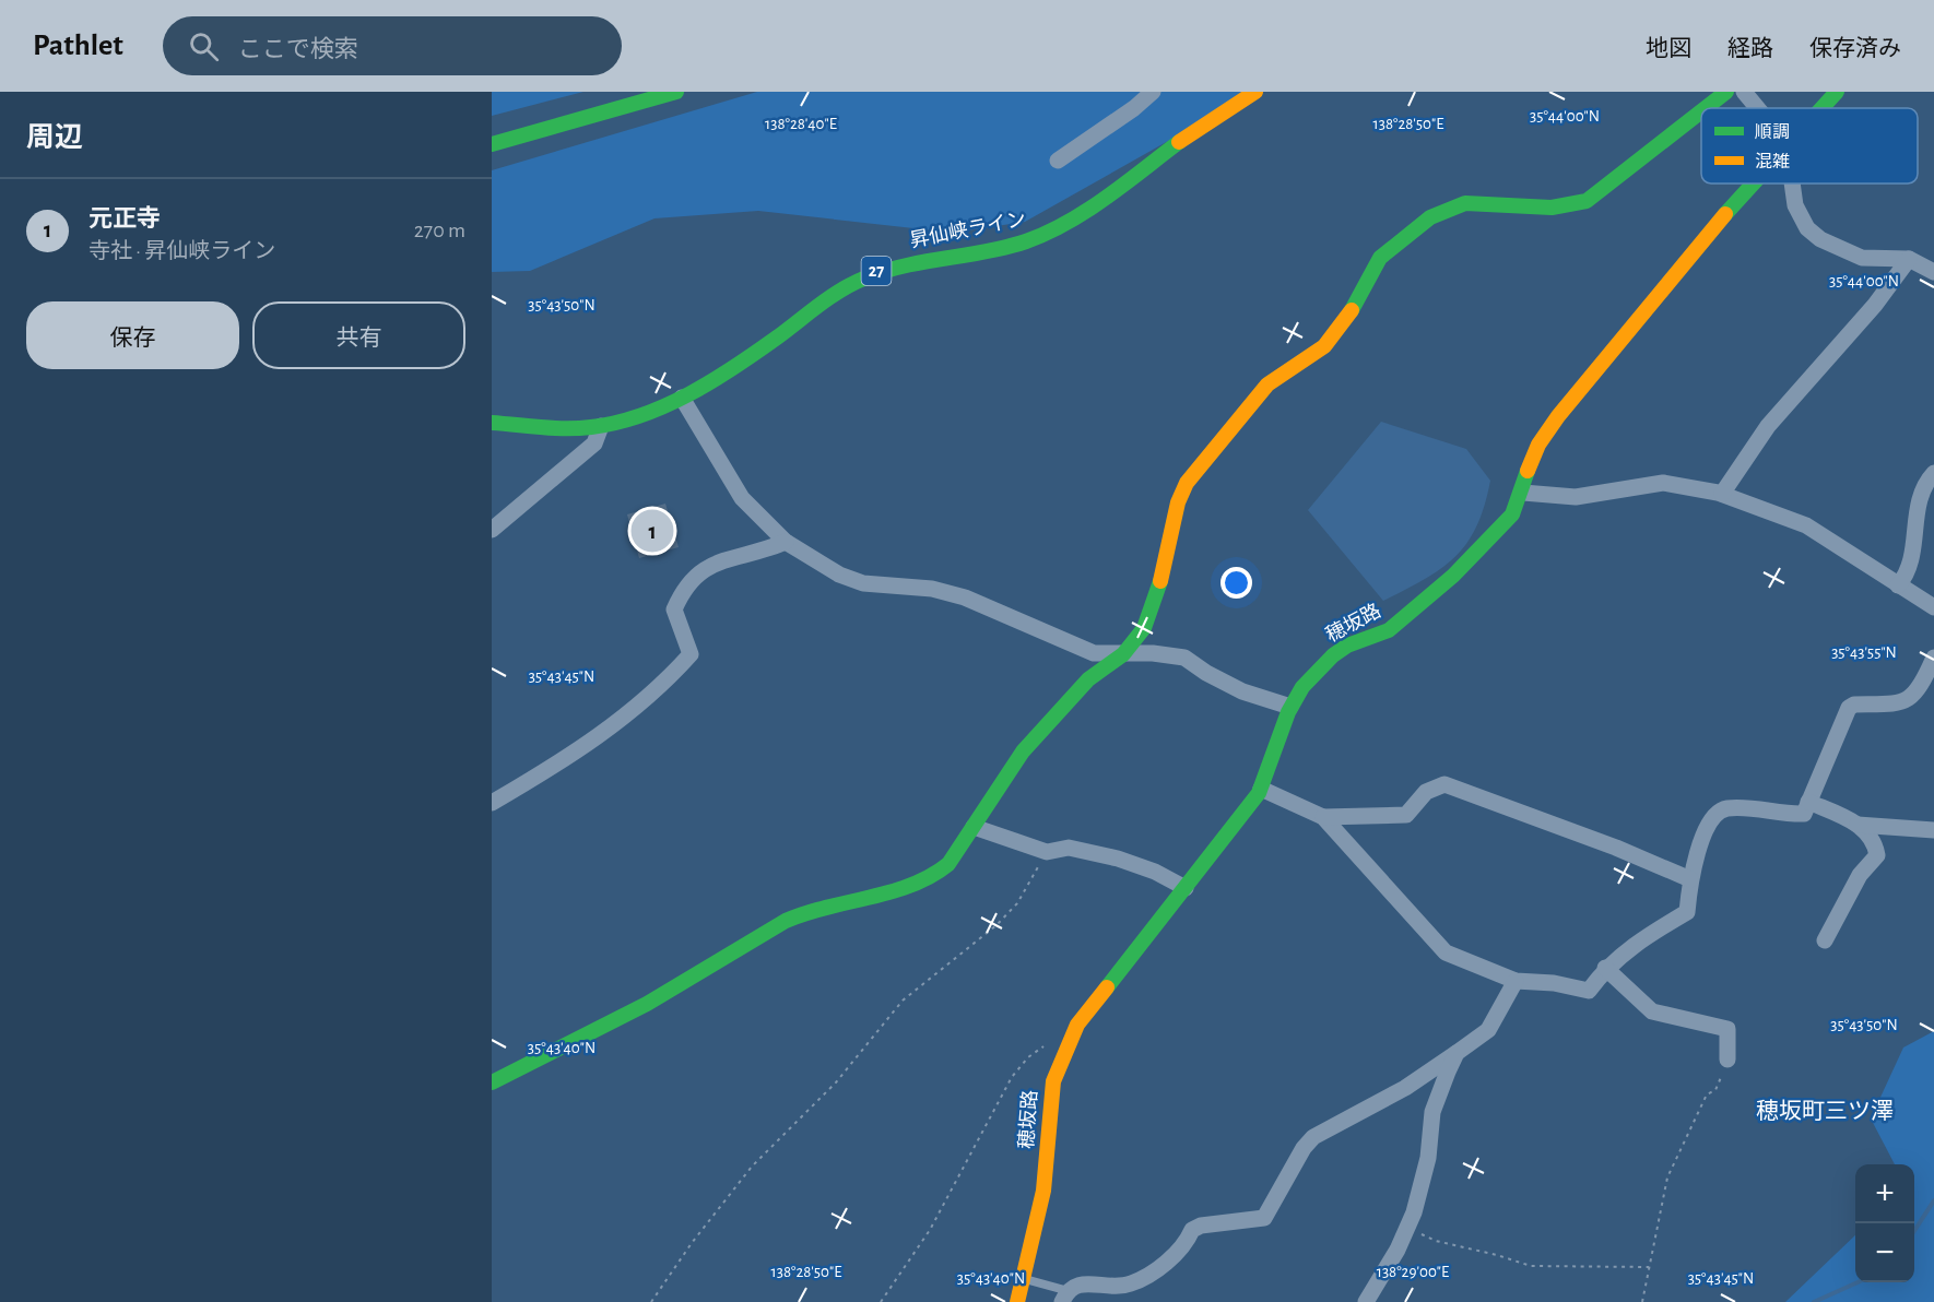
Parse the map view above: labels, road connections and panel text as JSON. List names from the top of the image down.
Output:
{
  "streets": {
    "main road": ["昇仙峡ライン", "27", "穂坂路"]
  },
  "districts": ["穂坂町三ツ澤"],
  "legend": ["順調", "混雑"],
  "page": {
    "header": "Pathlet",
    "search": "ここで検索",
    "nav": ["地図", "経路", "保存済み"],
    "heading": "周辺",
    "list": [
      {
        "mark": "1",
        "name": "元正寺",
        "note": "寺社 · 昇仙峡ライン",
        "value": "270 m"
      }
    ],
    "buttons": ["保存", "共有"],
    "pins": "1",
    "map_buttons": ["+", "−"]
  },
  "coordinates": [
    "35°44'00\"N",
    "138°28'40\"E",
    "138°28'50\"E",
    "35°43'50\"N",
    "35°43'55\"N",
    "35°43'45\"N",
    "35°43'40\"N",
    "138°29'00\"E"
  ]
}
